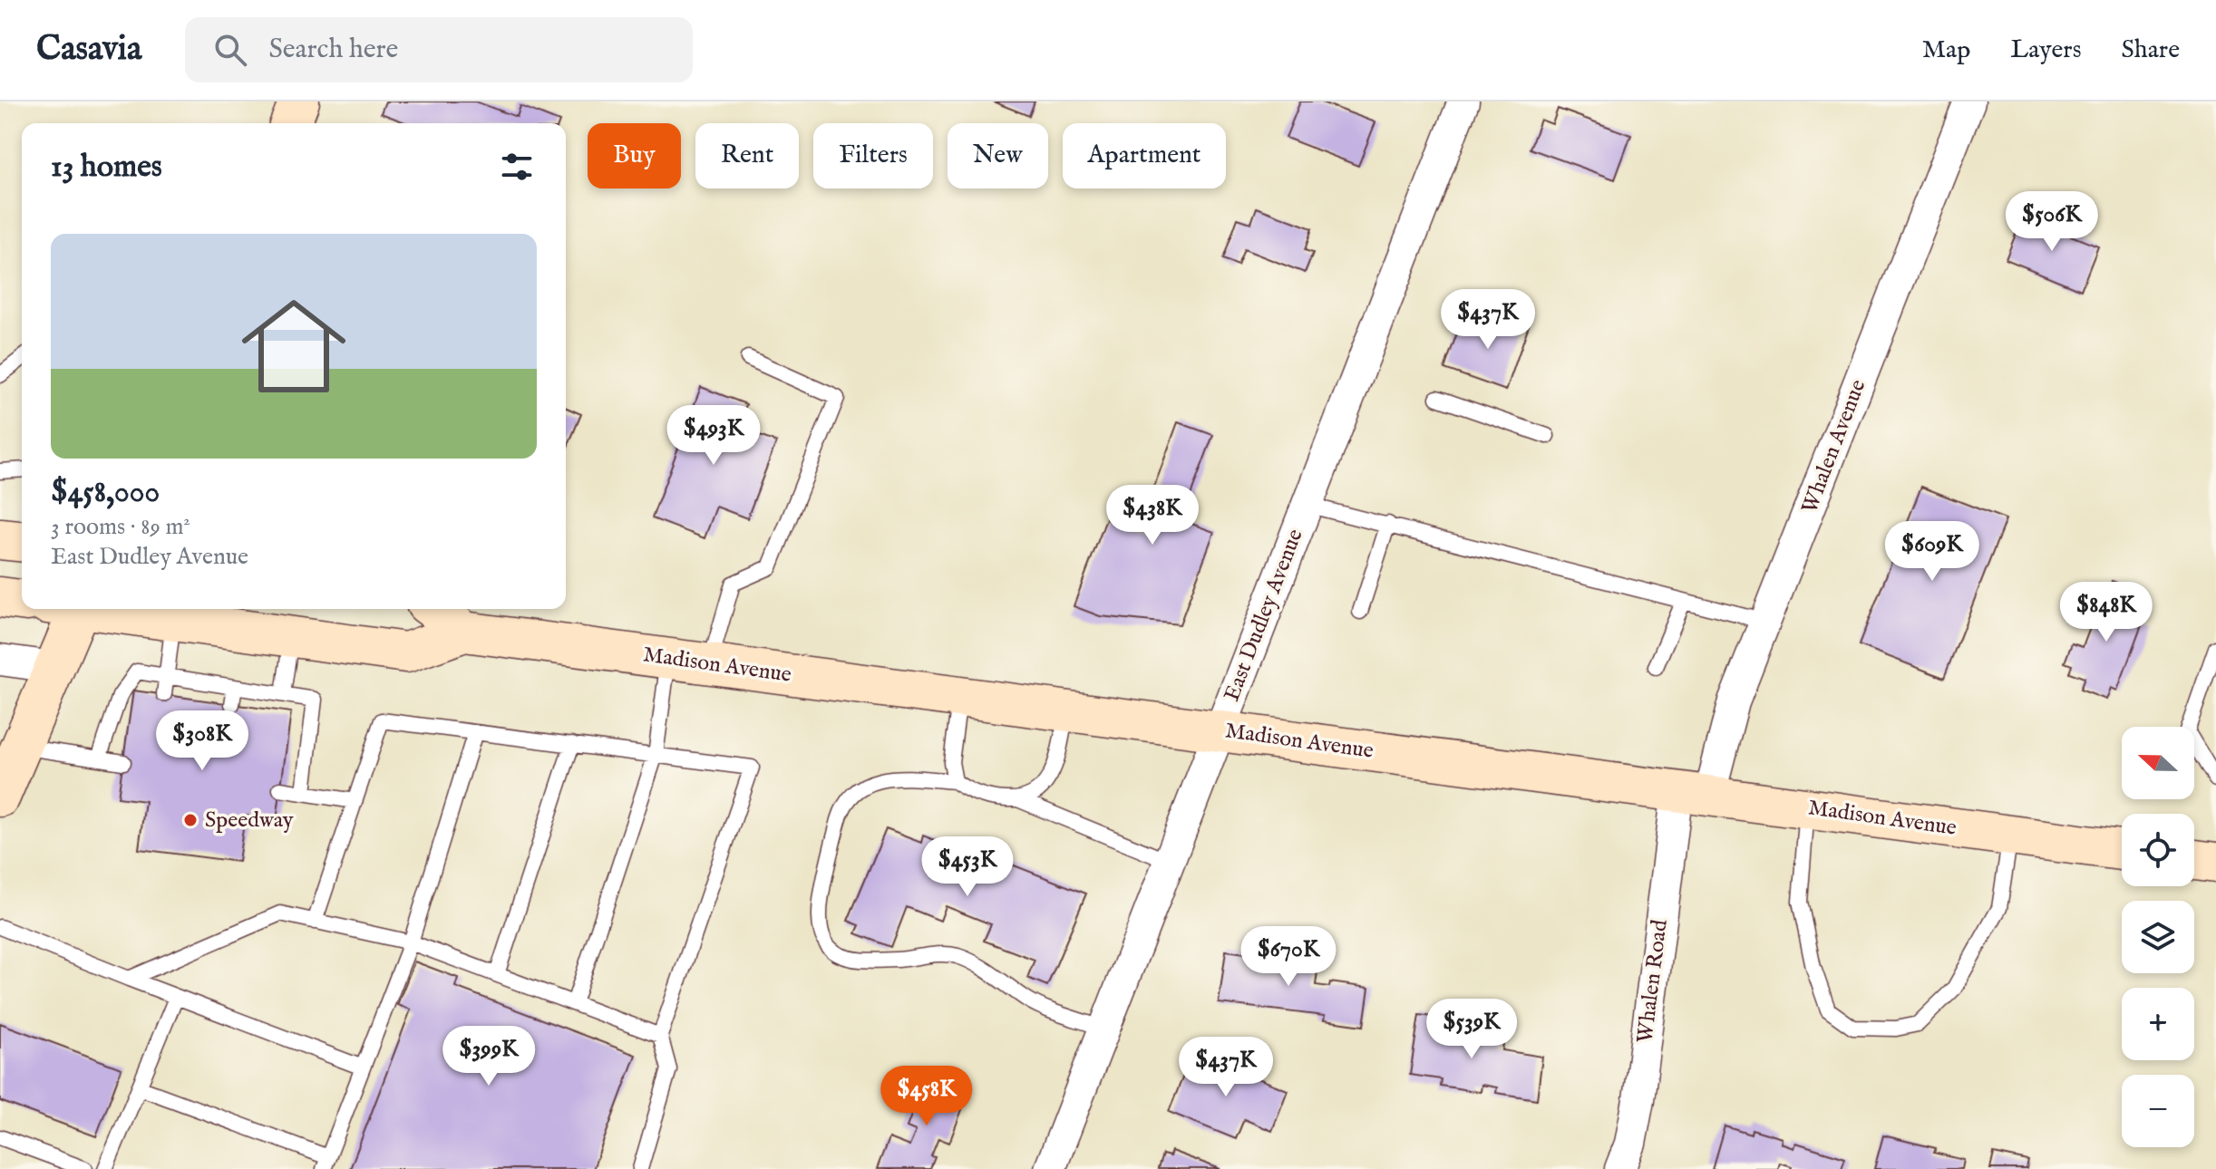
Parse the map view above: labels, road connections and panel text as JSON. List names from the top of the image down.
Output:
{
  "streets": {
    "main road": ["Madison Avenue"],
    "street": ["Whalen Avenue", "East Dudley Avenue", "Whalen Road"]
  },
  "crossings": [
    ["Whalen Avenue", "Madison Avenue"],
    ["Whalen Avenue", "Whalen Road"],
    ["East Dudley Avenue", "Madison Avenue"],
    ["Madison Avenue", "Whalen Road"]
  ],
  "places": ["Speedway"],
  "north": "left",
  "page": {
    "header": "Casavia",
    "search": "Search here",
    "nav": ["Map", "Layers", "Share"],
    "chip": [
      "Buy",
      "Rent",
      "Filters",
      "New",
      "Apartment"
    ],
    "heading": "13 homes",
    "price": [
      "$506K",
      "$437K",
      "$493K",
      "$438K",
      "$609K",
      "$848K",
      "$308K",
      "$453K",
      "$670K",
      "$539K",
      "$399K",
      "$437K",
      "$458K"
    ],
    "list": [
      {
        "name": "$458,000",
        "note": "3 rooms · 89 m² · East Dudley Avenue"
      }
    ],
    "map_buttons": ["+", "−"]
  }
}
